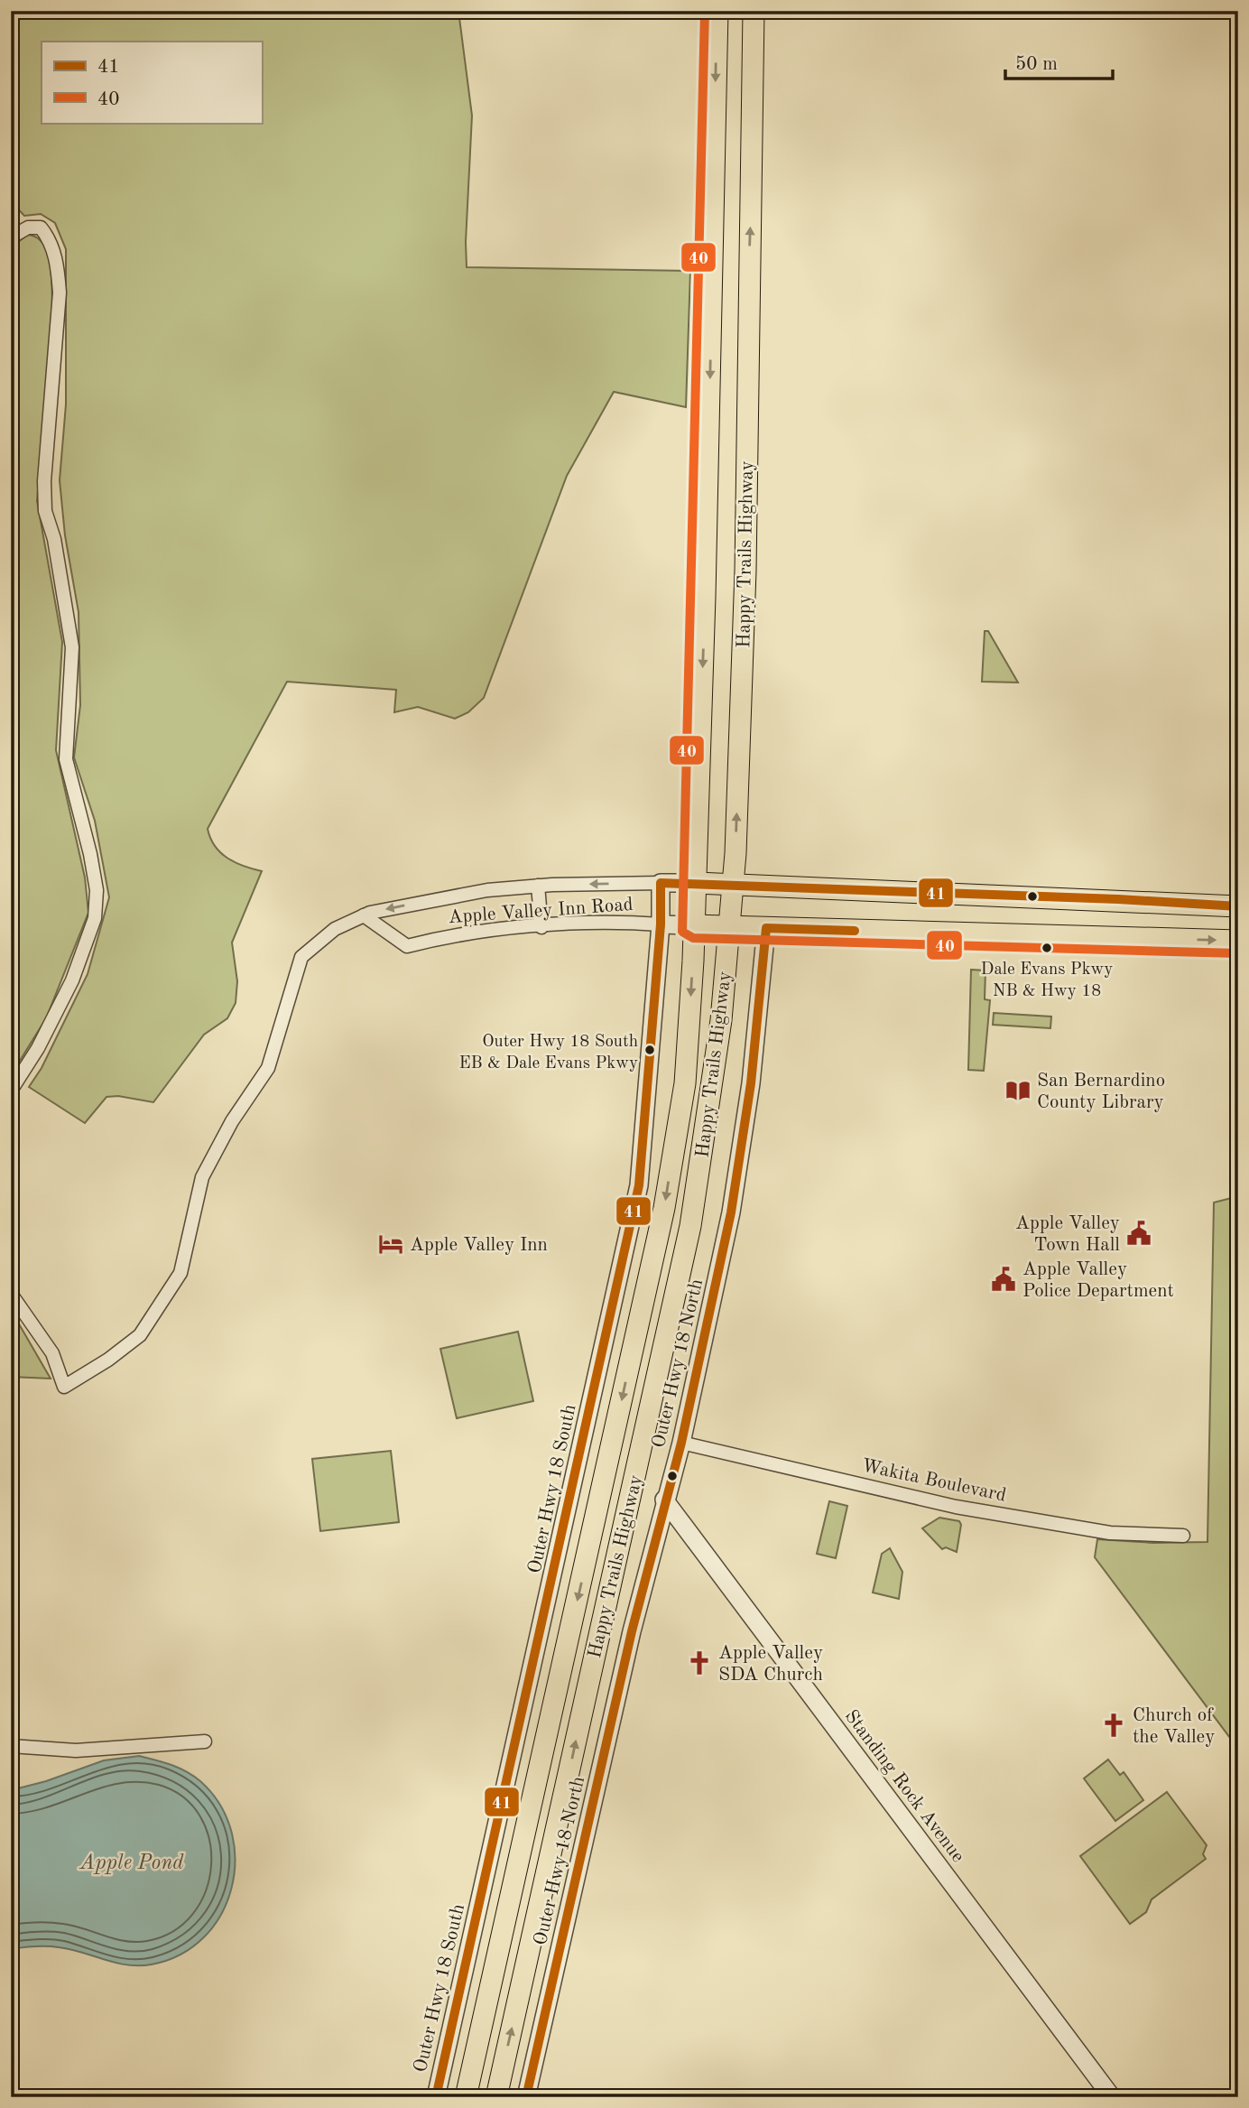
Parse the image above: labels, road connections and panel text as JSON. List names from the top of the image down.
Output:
{
  "streets": {
    "main road": ["Happy Trails Highway"],
    "street": [
      "Apple Valley Inn Road",
      "Outer Hwy 18 North",
      "Wakita Boulevard",
      "Outer Hwy 18 South",
      "Standing Rock Avenue"
    ]
  },
  "crossings": [
    ["Happy Trails Highway", "Apple Valley Inn Road"],
    ["Apple Valley Inn Road", "Outer Hwy 18 South"],
    ["Outer Hwy 18 North", "Wakita Boulevard"],
    ["Outer Hwy 18 North", "Standing Rock Avenue"]
  ],
  "water": ["Apple Pond"],
  "places": {
    "other": ["Dale Evans Pkwy NB & Hwy 18", "Outer Hwy 18 South EB & Dale Evans Pkwy"],
    "library": ["San Bernardino County Library"],
    "public building": ["Apple Valley Town Hall", "Apple Valley Police Department"],
    "hotel": ["Apple Valley Inn"],
    "church": ["Apple Valley SDA Church", "Church of the Valley"]
  },
  "lines": ["transit line 40", "transit line 41"],
  "legend": ["41", "40"],
  "scale_bar": "50 m"
}
